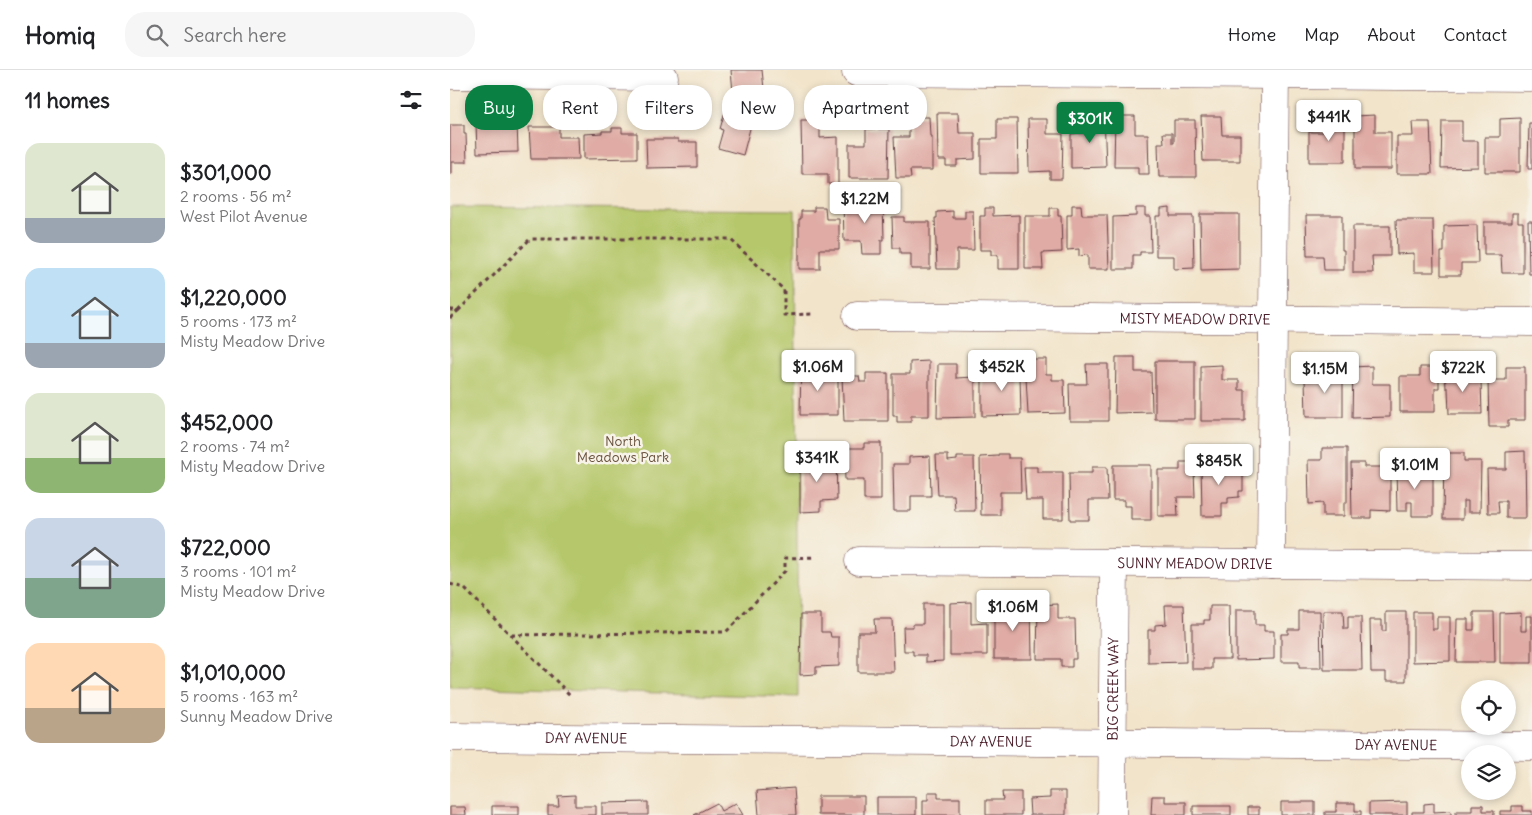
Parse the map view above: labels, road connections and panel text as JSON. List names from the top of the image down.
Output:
{
  "streets": {
    "street": [
      "MISTY MEADOW DRIVE",
      "SUNNY MEADOW DRIVE",
      "BIG CREEK WAY",
      "DAY AVENUE"
    ]
  },
  "crossings": [
    ["SUNNY MEADOW DRIVE", "BIG CREEK WAY"],
    ["BIG CREEK WAY", "DAY AVENUE"]
  ],
  "parks": ["North Meadows Park"],
  "page": {
    "header": "Homiq",
    "search": "Search here",
    "nav": [
      "Home",
      "Map",
      "About",
      "Contact"
    ],
    "heading": "11 homes",
    "chip": [
      "Buy",
      "Rent",
      "Filters",
      "New",
      "Apartment"
    ],
    "price": [
      "$441K",
      "$301K",
      "$1.22M",
      "$1.06M",
      "$452K",
      "$722K",
      "$1.15M",
      "$341K",
      "$845K",
      "$1.01M",
      "$1.06M"
    ],
    "list": [
      {
        "name": "$301,000",
        "note": "2 rooms · 56 m² · West Pilot Avenue"
      },
      {
        "name": "$1,220,000",
        "note": "5 rooms · 173 m² · Misty Meadow Drive"
      },
      {
        "name": "$452,000",
        "note": "2 rooms · 74 m² · Misty Meadow Drive"
      },
      {
        "name": "$722,000",
        "note": "3 rooms · 101 m² · Misty Meadow Drive"
      },
      {
        "name": "$1,010,000",
        "note": "5 rooms · 163 m² · Sunny Meadow Drive"
      }
    ]
  }
}
